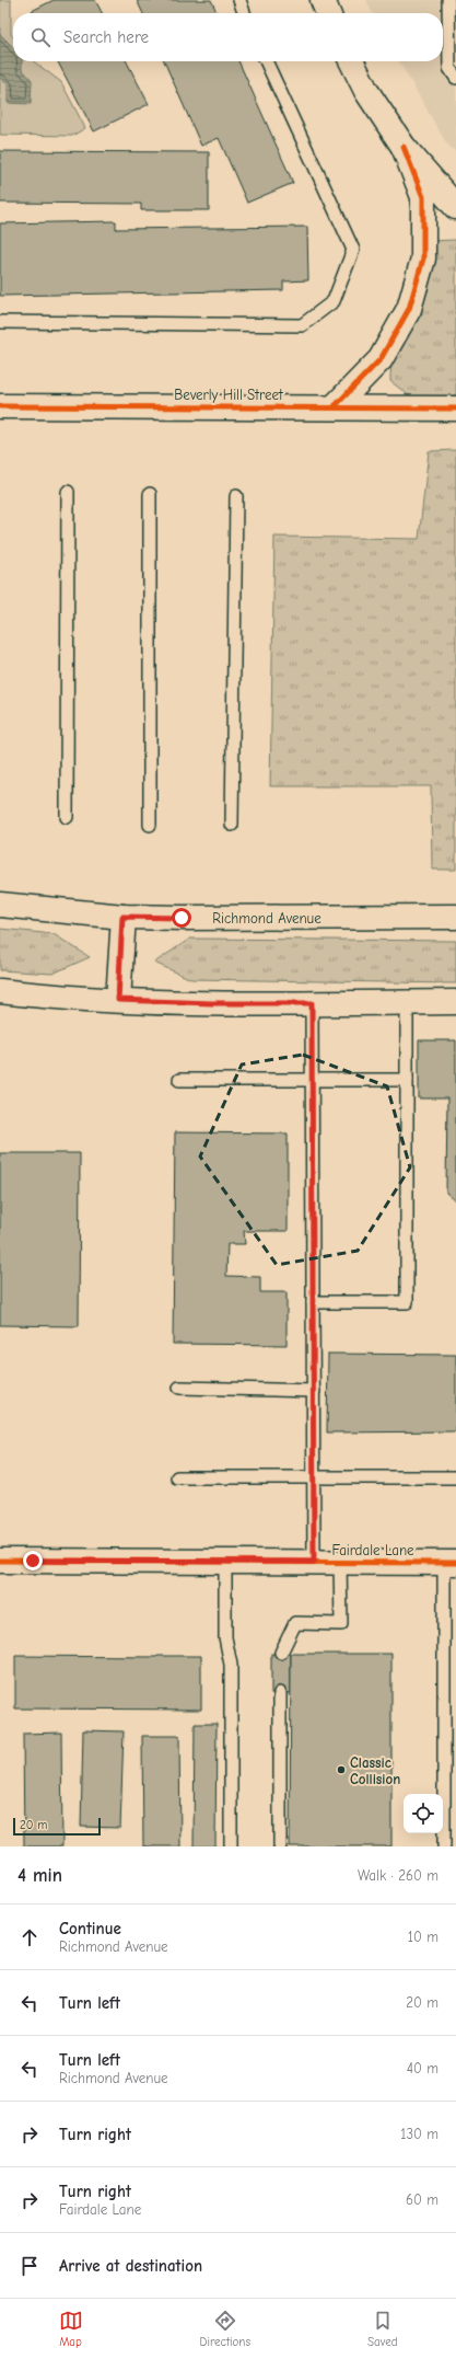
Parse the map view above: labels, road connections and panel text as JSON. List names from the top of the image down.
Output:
{
  "streets": {
    "street": ["Beverly Hill Street", "Richmond Avenue", "Fairdale Lane"]
  },
  "places": ["Classic Collision"],
  "scale_bar": "20 m",
  "page": {
    "search": "Search here",
    "scale": "20 m",
    "heading": ["4 min", "Walk · 260 m"],
    "list": [
      ["Continue", "Richmond Avenue", "10 m"],
      ["Turn left", "20 m"],
      ["Turn left", "Richmond Avenue", "40 m"],
      ["Turn right", "130 m"],
      ["Turn right", "Fairdale Lane", "60 m"],
      "Arrive at destination"
    ],
    "nav": ["Map", "Directions", "Saved"]
  }
}
